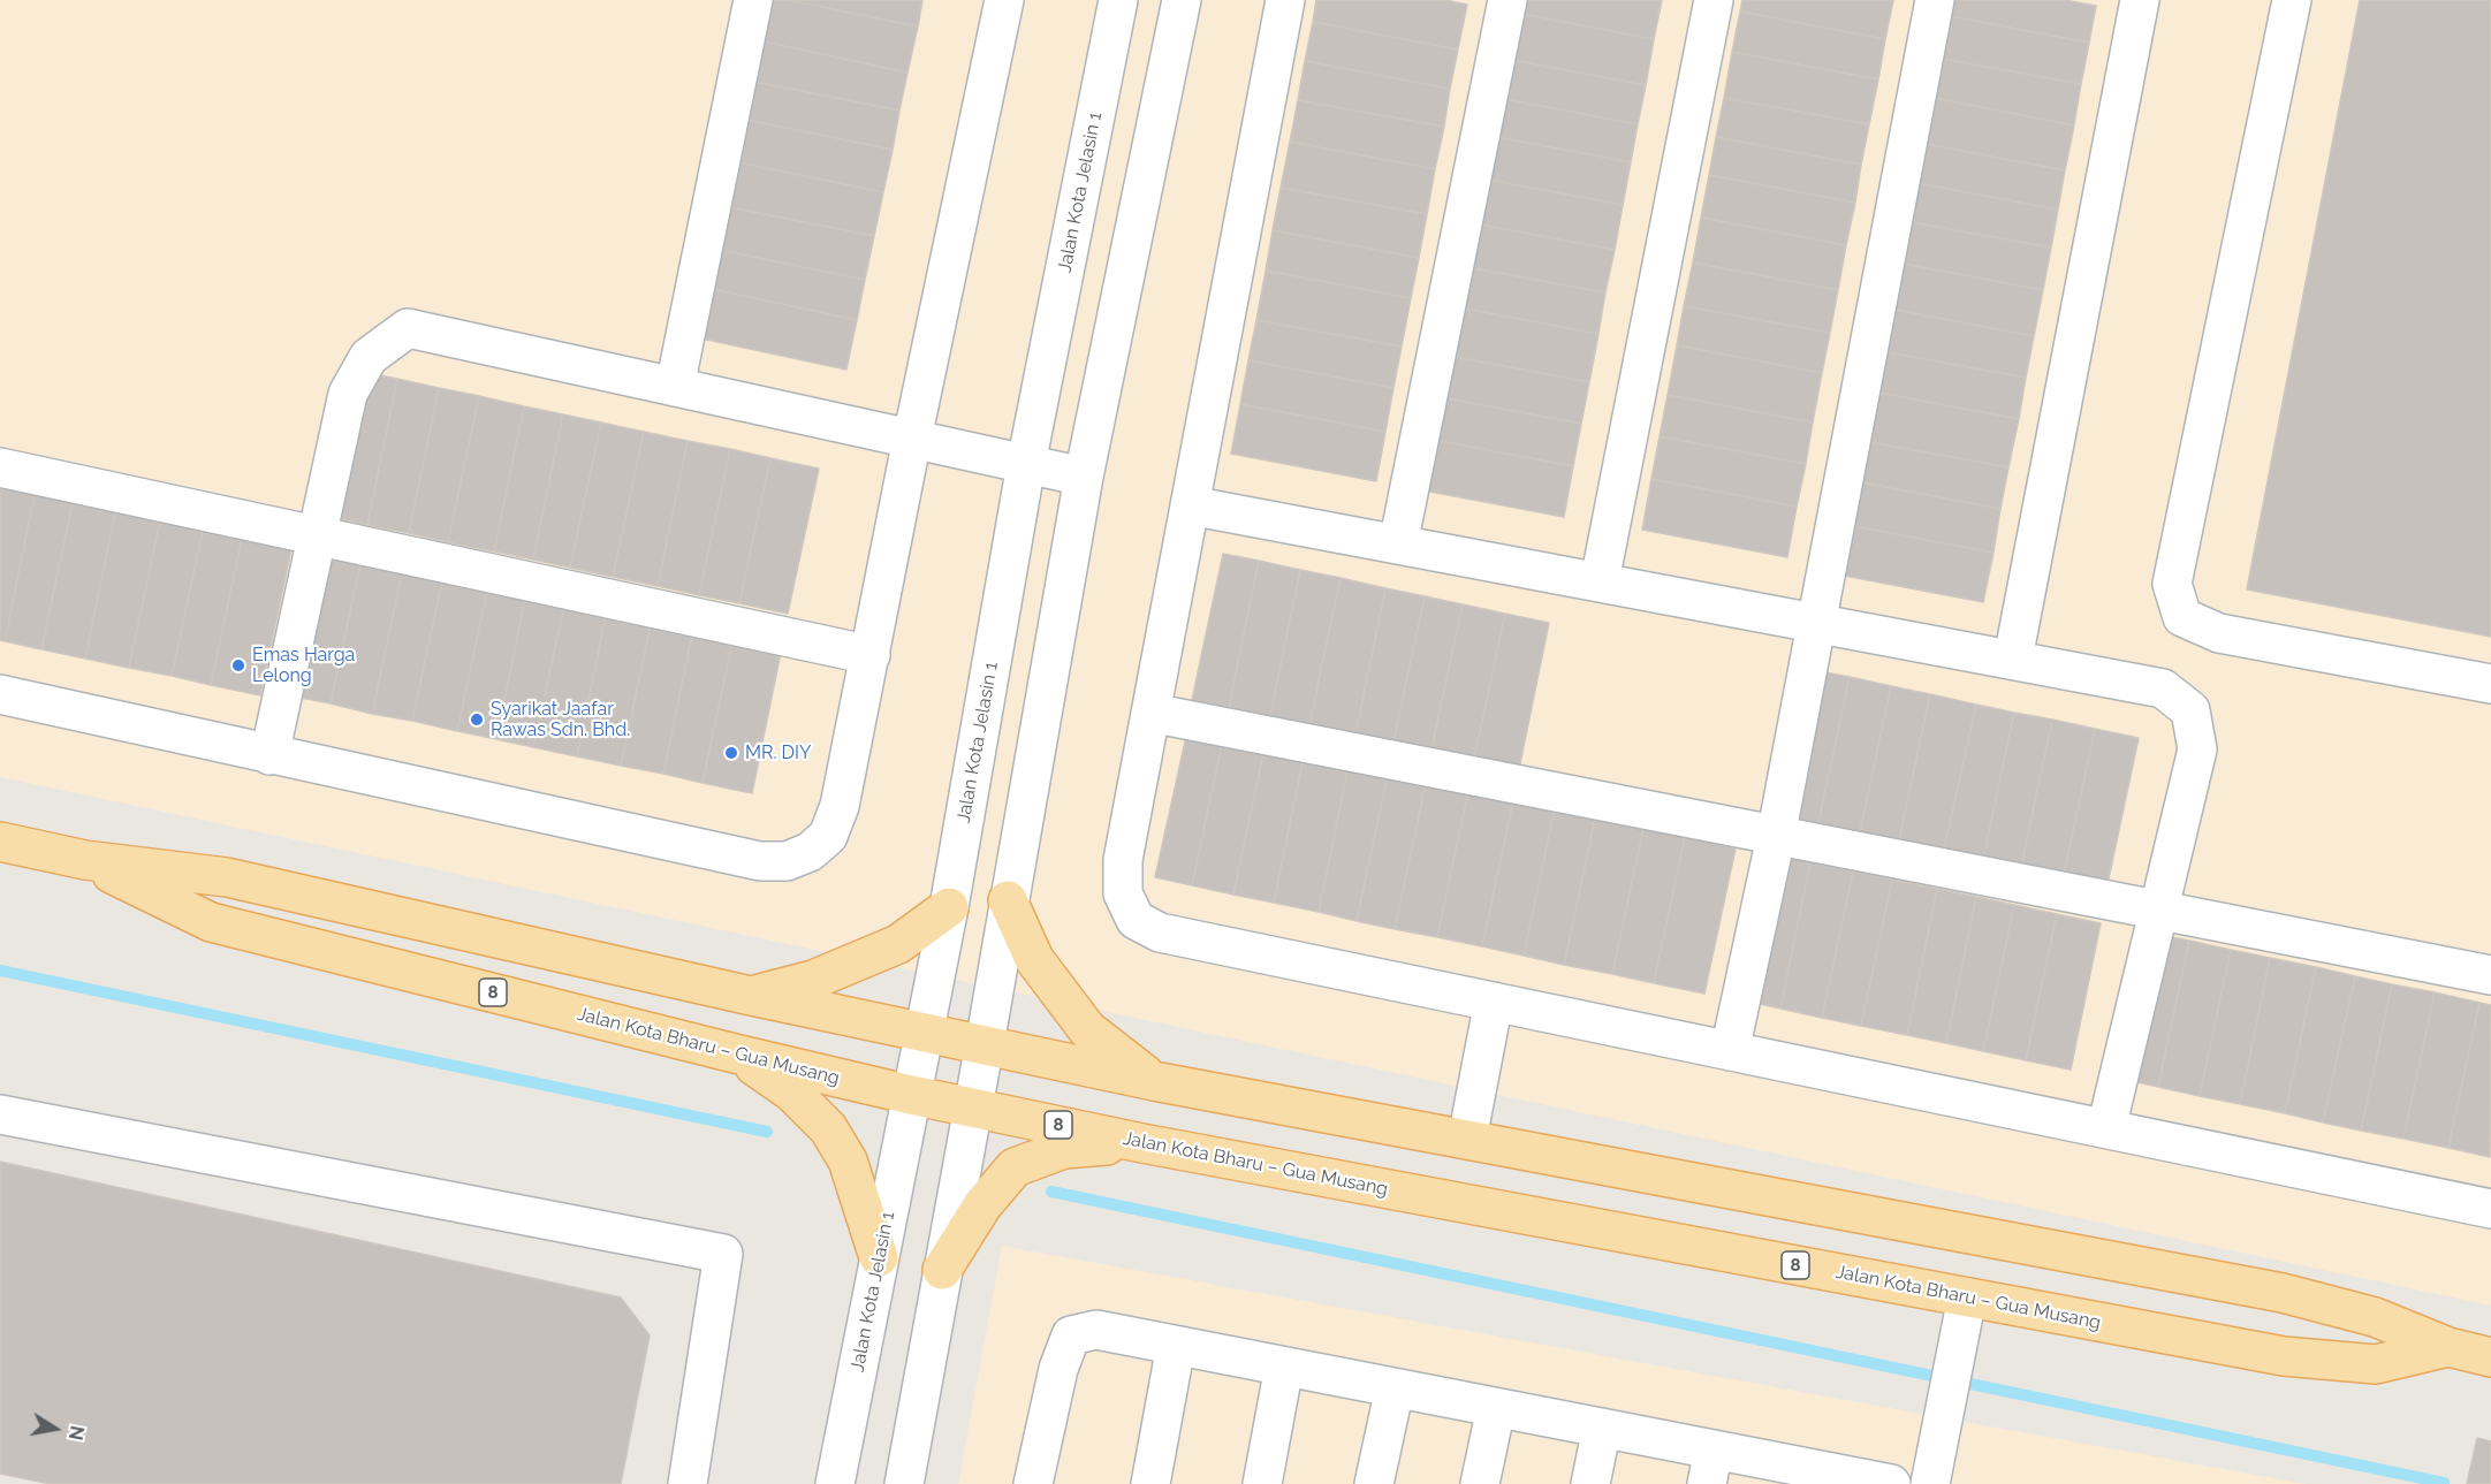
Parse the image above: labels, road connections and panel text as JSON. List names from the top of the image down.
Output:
{
  "streets": {
    "main road": ["8", "Jalan Kota Bharu – Gua Musang"],
    "street": ["Jalan Kota Jelasin 1"]
  },
  "crossings": [
    ["Jalan Kota Jelasin 1", "Jalan Kota Bharu – Gua Musang"]
  ],
  "places": ["Emas Harga Lelong", "Syarikat Jaafar Rawas Sdn. Bhd.", "MR. DIY"],
  "north": "right"
}
